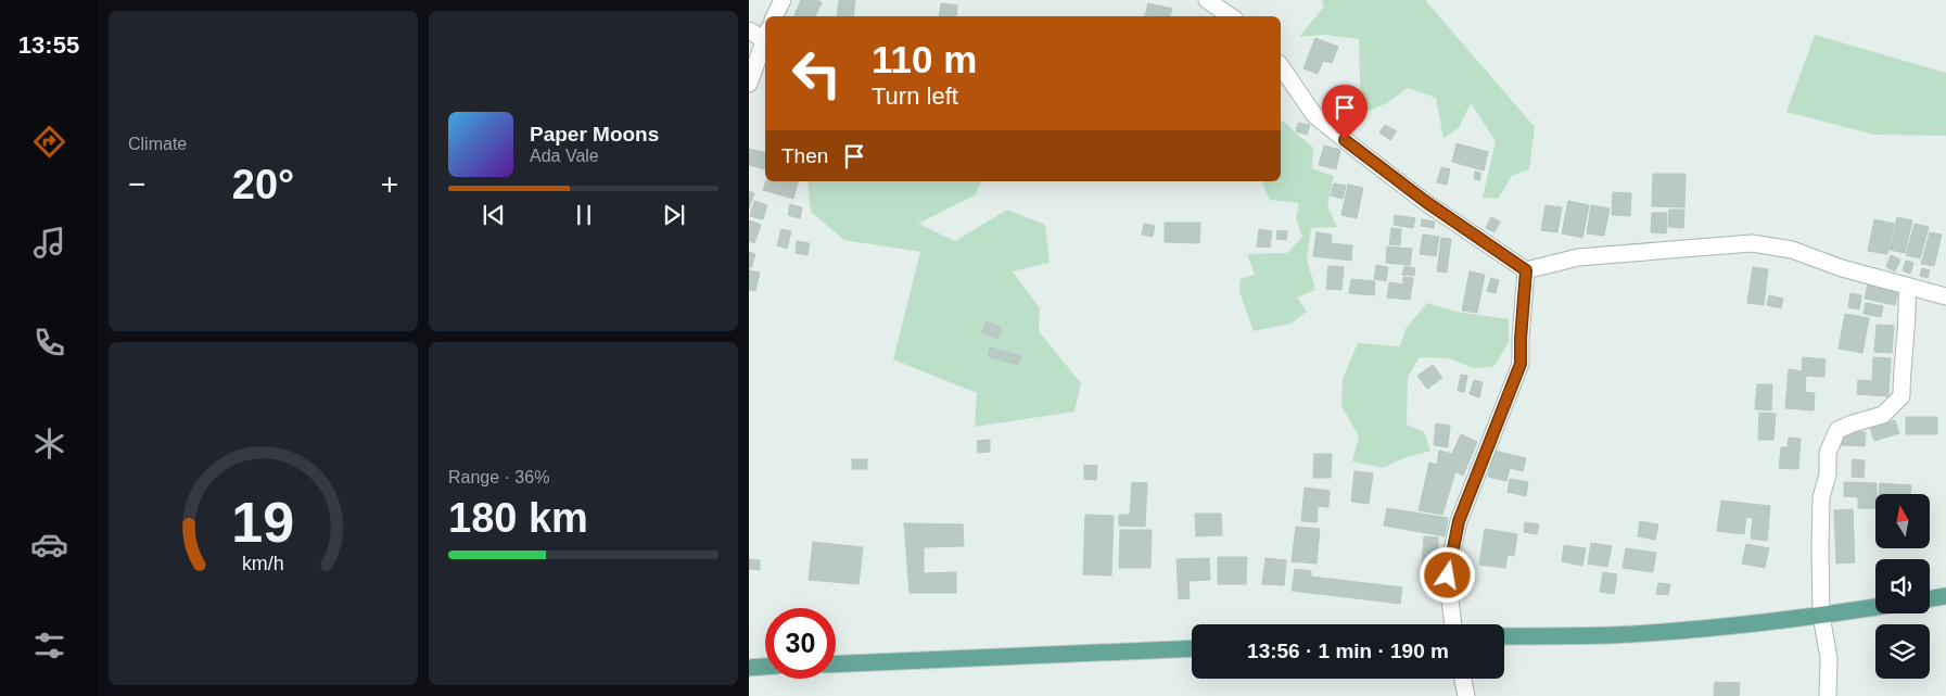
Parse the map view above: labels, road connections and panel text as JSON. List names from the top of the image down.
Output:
{
  "north": "top",
  "page": {
    "tabs": "13:55",
    "tile": [
      "Climate",
      ["Range · 36%", "180 km"]
    ],
    "turn": ["110 m", "Turn left"],
    "song": ["Paper Moons", "Ada Vale"],
    "then": "Then",
    "heat": ["−", "20°", "+"],
    "limit": "30",
    "trip": "13:56 · 1 min · 190 m",
    "gauge": ["19", "km/h"]
  }
}
